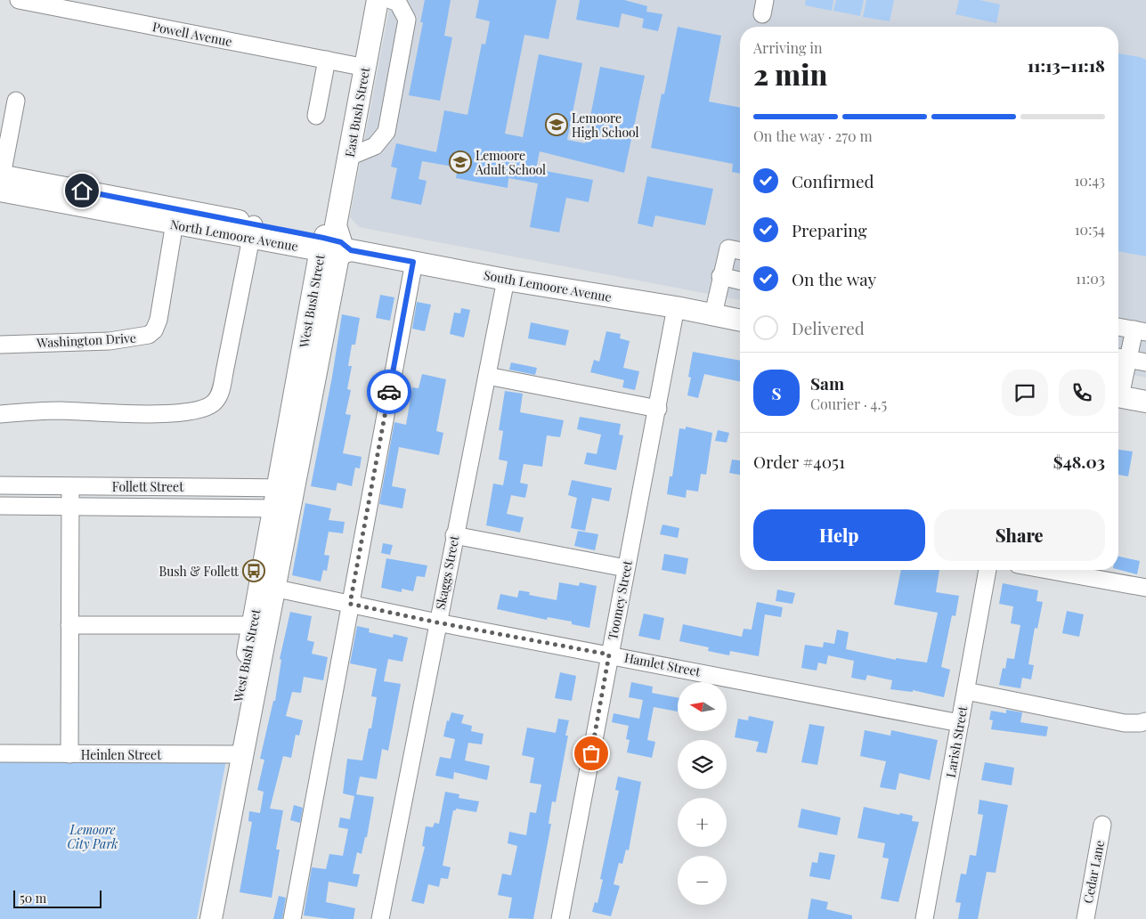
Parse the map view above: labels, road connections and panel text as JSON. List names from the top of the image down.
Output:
{
  "streets": {
    "main road": [
      "East Bush Street",
      "North Lemoore Avenue",
      "South Lemoore Avenue",
      "West Bush Street"
    ],
    "street": [
      "Powell Avenue",
      "Washington Drive",
      "Follett Street",
      "Skaggs Street",
      "Toomey Street",
      "Hamlet Street",
      "Larish Street",
      "Heinlen Street",
      "Cedar Lane"
    ]
  },
  "crossings": [
    ["Powell Avenue", "East Bush Street"],
    ["East Bush Street", "North Lemoore Avenue"],
    ["East Bush Street", "South Lemoore Avenue"],
    ["East Bush Street", "West Bush Street"],
    ["North Lemoore Avenue", "South Lemoore Avenue"],
    ["North Lemoore Avenue", "West Bush Street"],
    ["North Lemoore Avenue", "Washington Drive"],
    ["South Lemoore Avenue", "West Bush Street"],
    ["South Lemoore Avenue", "Skaggs Street"],
    ["South Lemoore Avenue", "Toomey Street"],
    ["West Bush Street", "Follett Street"],
    ["West Bush Street", "Hamlet Street"],
    ["West Bush Street", "Heinlen Street"],
    ["Skaggs Street", "Hamlet Street"],
    ["Toomey Street", "Hamlet Street"],
    ["Hamlet Street", "Larish Street"]
  ],
  "parks": ["Lemoore City Park"],
  "places": {
    "school or university": ["Lemoore High School", "Lemoore Adult School"],
    "bus stop": ["Bush & Follett"]
  },
  "scale_bar": "50 m",
  "north": "left",
  "page": {
    "heading": ["2 min", "Arriving in", "11:13–11:18"],
    "panel": [
      "Sam",
      "Courier · 4.5",
      "Order #4051",
      "$48.03"
    ],
    "bar": "On the way · 270 m",
    "list": [
      ["Confirmed", "10:43"],
      ["Preparing", "10:54"],
      ["On the way", "11:03"],
      "Delivered"
    ],
    "round": "S",
    "buttons": ["Help", "Share"],
    "map_buttons": ["+", "−"],
    "scale": "50 m"
  }
}
